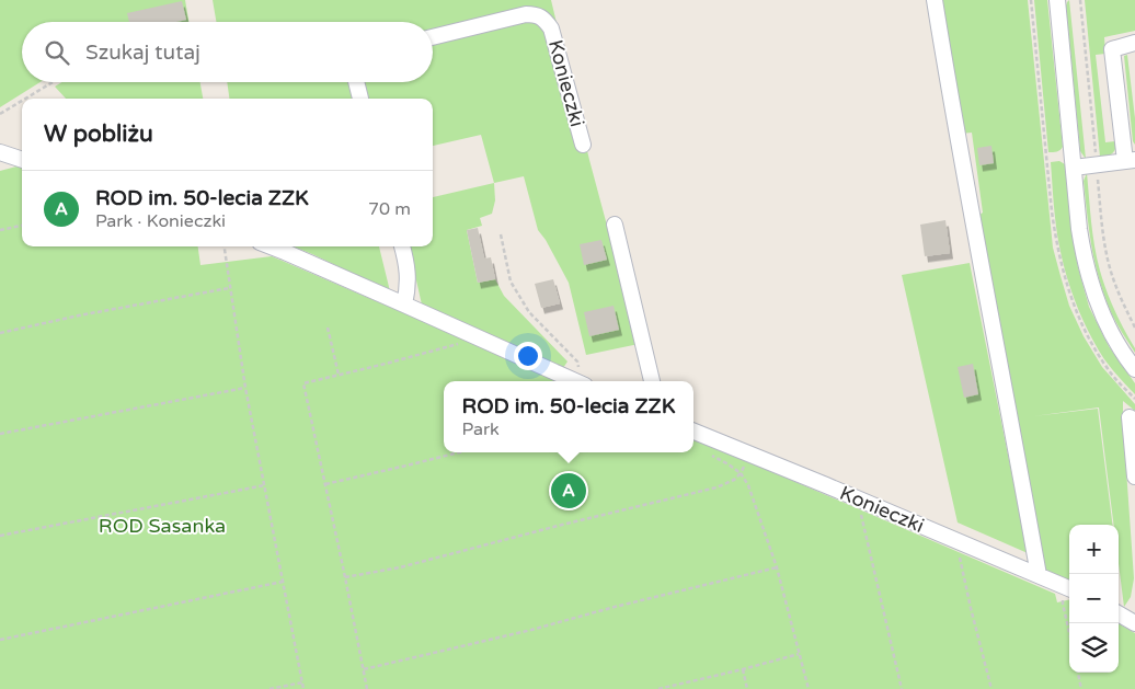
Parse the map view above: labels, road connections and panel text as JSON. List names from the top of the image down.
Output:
{
  "streets": {
    "street": ["Konieczki"]
  },
  "parks": ["ROD Sasanka"],
  "page": {
    "search": "Szukaj tutaj",
    "heading": "W pobliżu",
    "list": [
      {
        "mark": "A",
        "name": "ROD im. 50-lecia ZZK",
        "note": "Park · Konieczki",
        "value": "70 m"
      }
    ],
    "popup": ["ROD im. 50-lecia ZZK", "Park"],
    "pins": "A",
    "map_buttons": ["+", "−"]
  }
}
